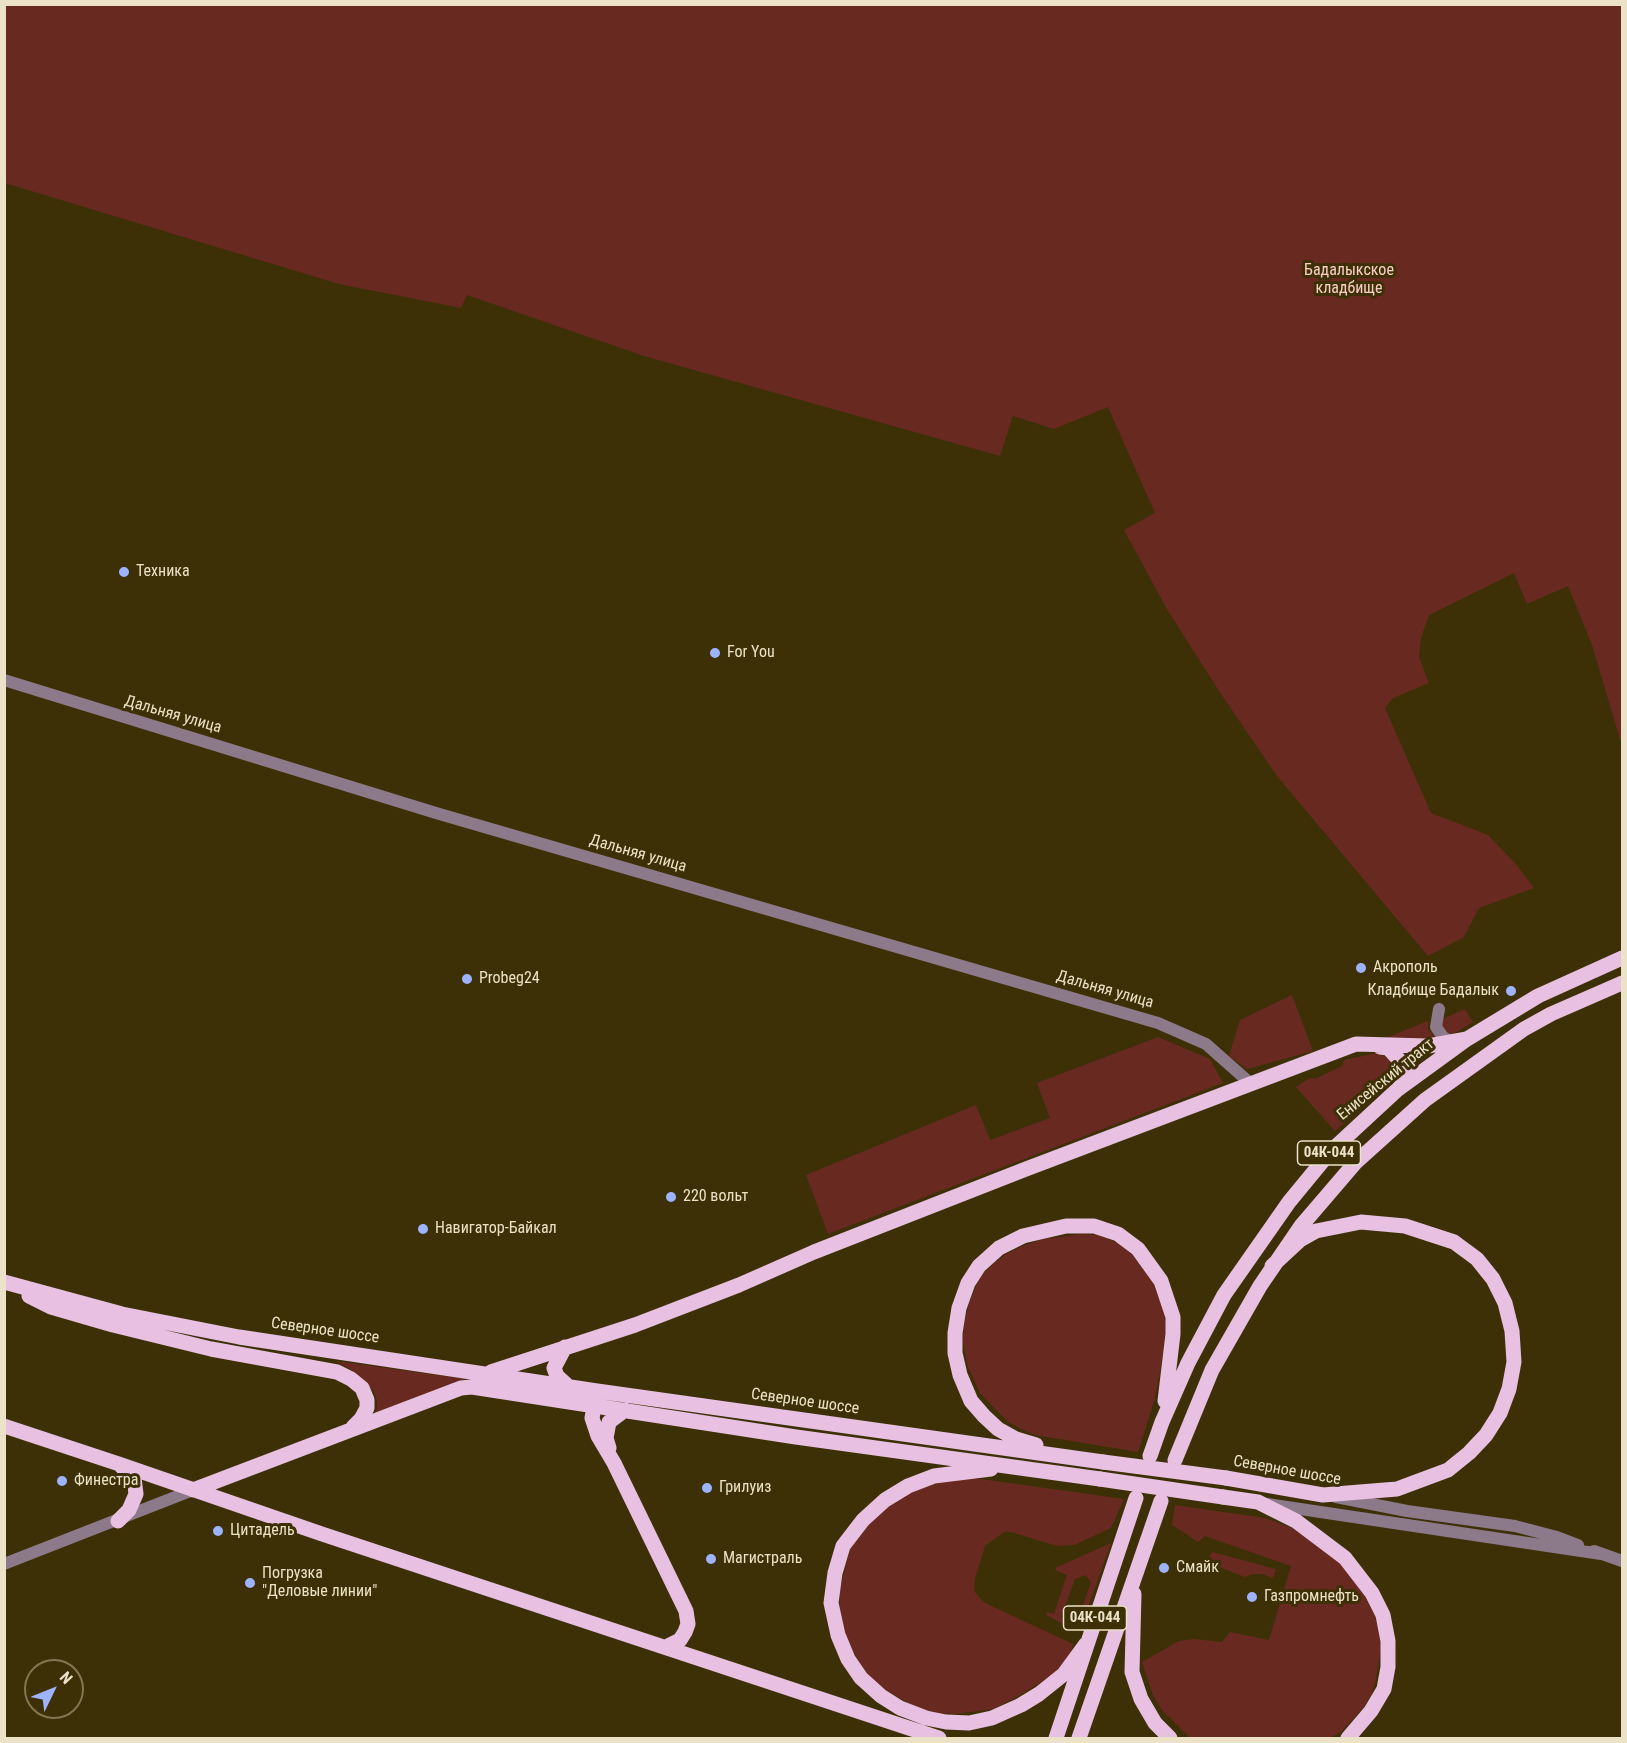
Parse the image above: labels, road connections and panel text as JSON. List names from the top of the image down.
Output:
{
  "streets": {
    "main road": ["Енисейский тракт", "04К-044", "Северное шоссе"],
    "street": ["Дальняя улица"]
  },
  "parks": ["Бадалыкское кладбище"],
  "places": [
    "Техника",
    "For You",
    "Акрополь",
    "Probeg24",
    "Кладбище Бадалык",
    "220 вольт",
    "Навигатор-Байкал",
    "Финестра",
    "Грилуиз",
    "Цитадель",
    "Магистраль",
    "Смайк",
    "Погрузка \"Деловые линии\"",
    "Газпромнефть"
  ],
  "north": "top right"
}
